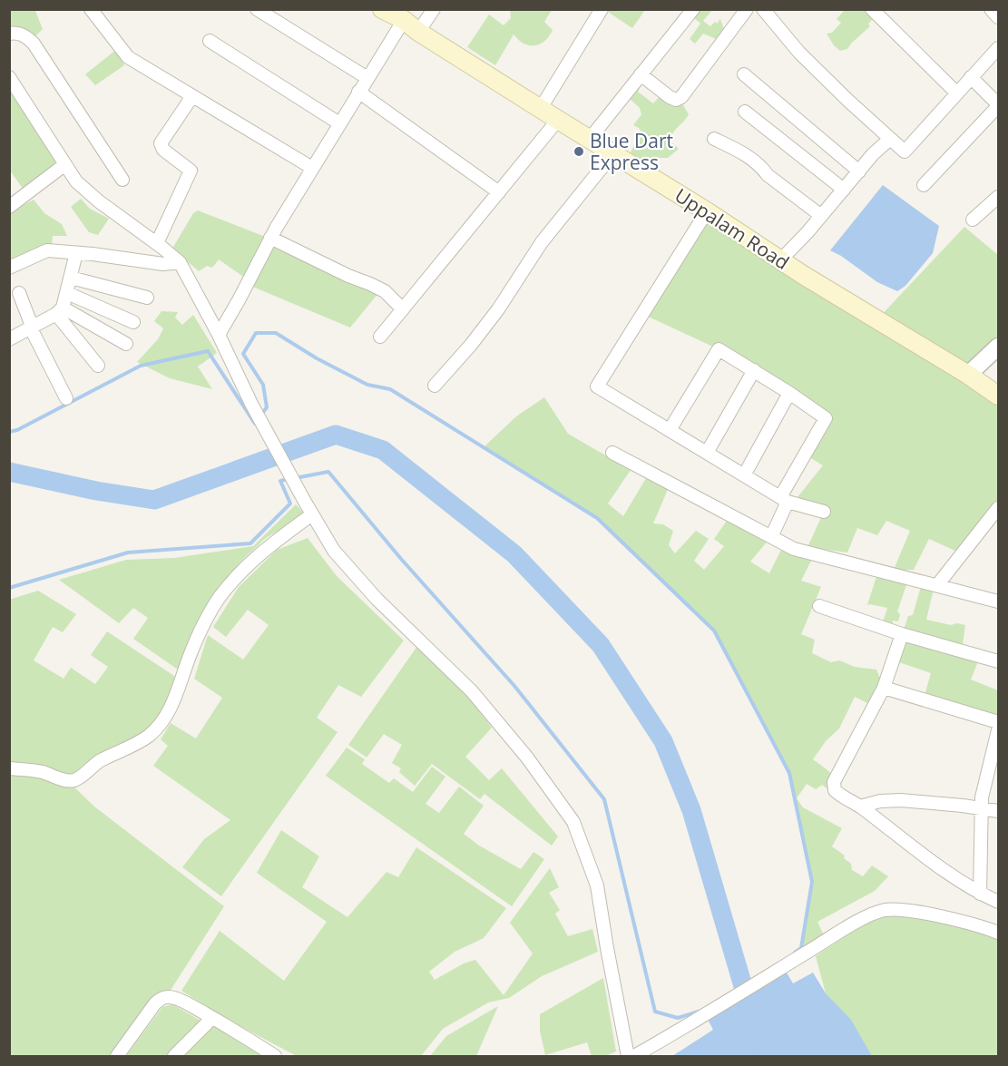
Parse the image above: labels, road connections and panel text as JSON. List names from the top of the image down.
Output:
{
  "streets": {
    "main road": ["Uppalam Road"]
  },
  "places": ["Blue Dart Express"]
}
